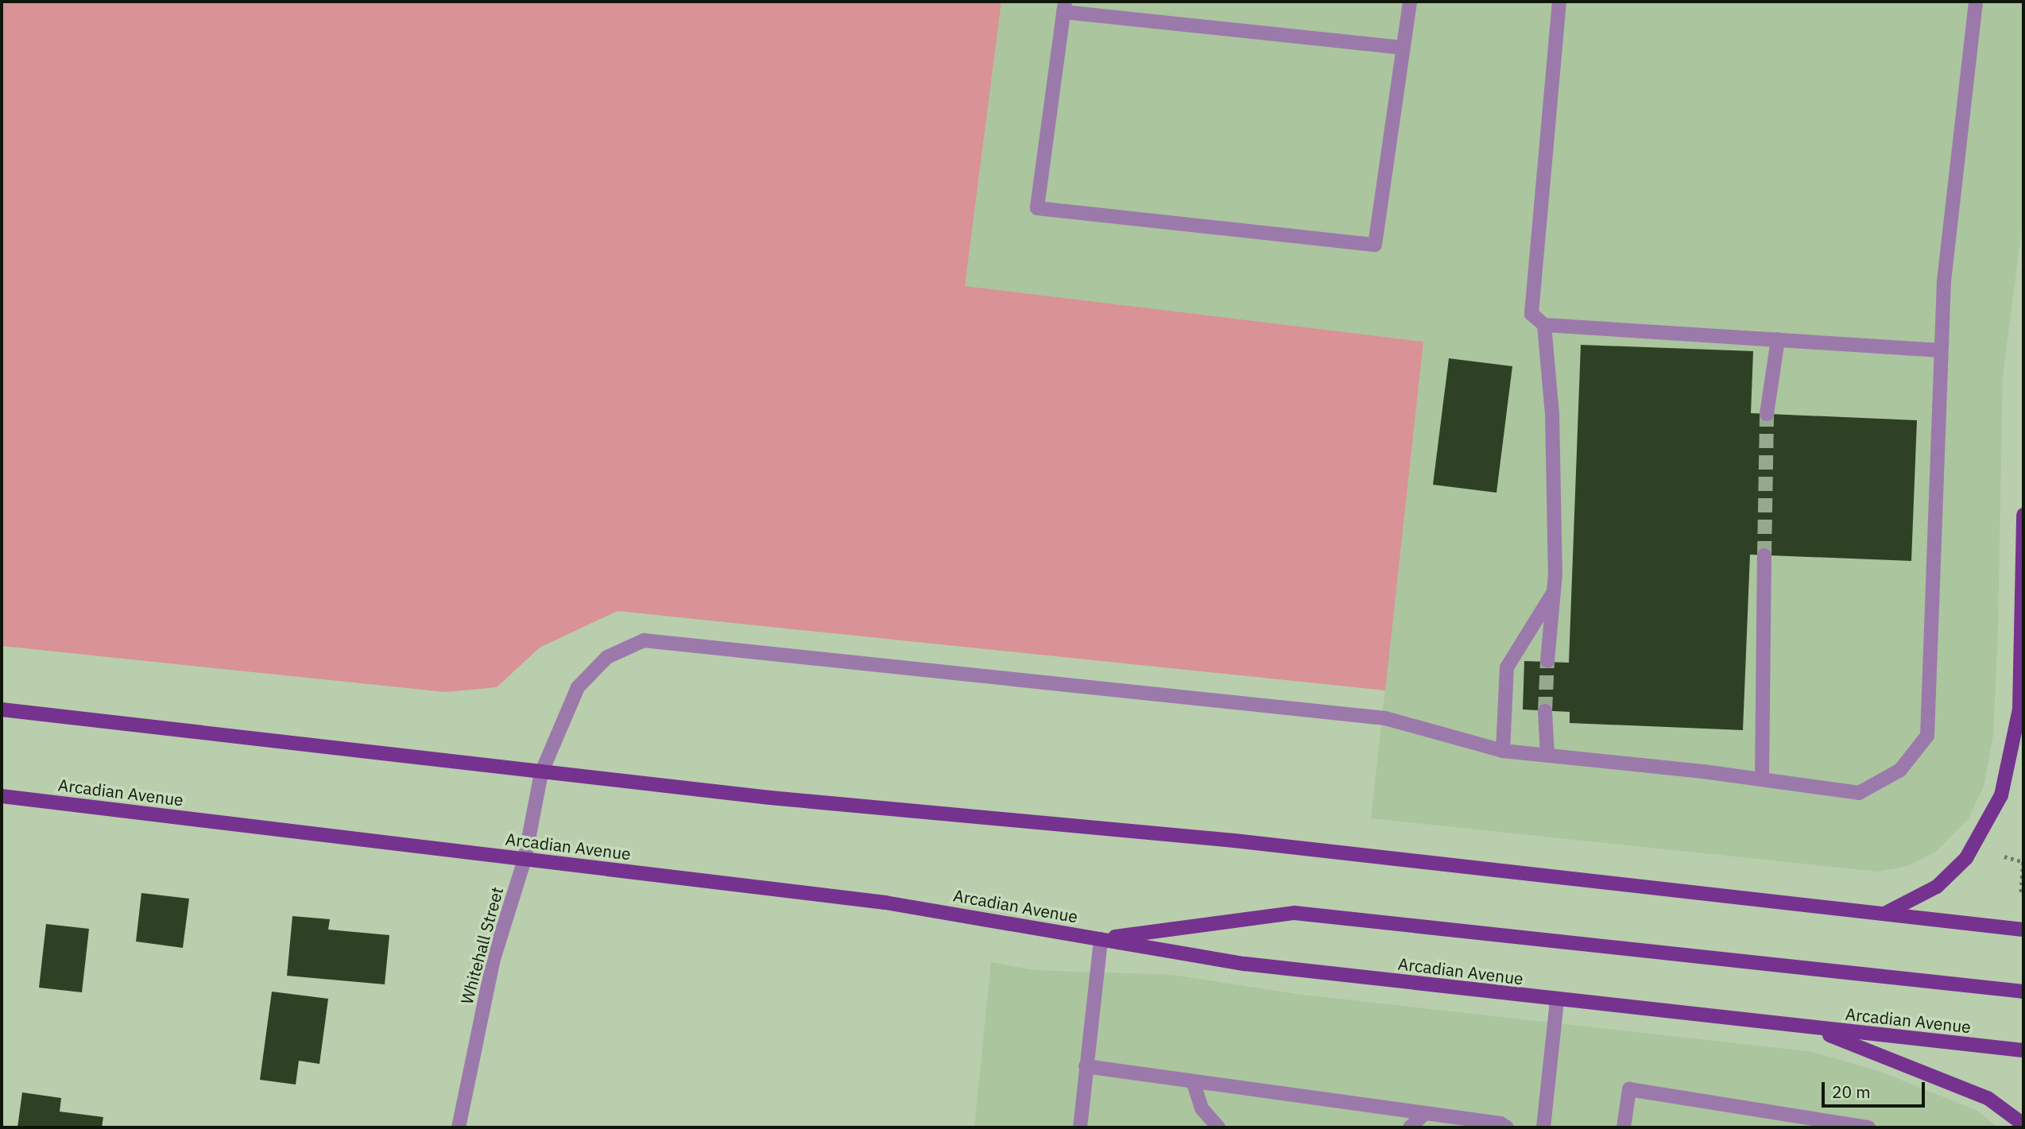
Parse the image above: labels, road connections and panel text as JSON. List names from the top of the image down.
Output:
{
  "streets": {
    "main road": ["Arcadian Avenue"],
    "street": ["Whitehall Street"]
  },
  "crossings": [
    ["Arcadian Avenue", "Whitehall Street"]
  ],
  "scale_bar": "20 m"
}
